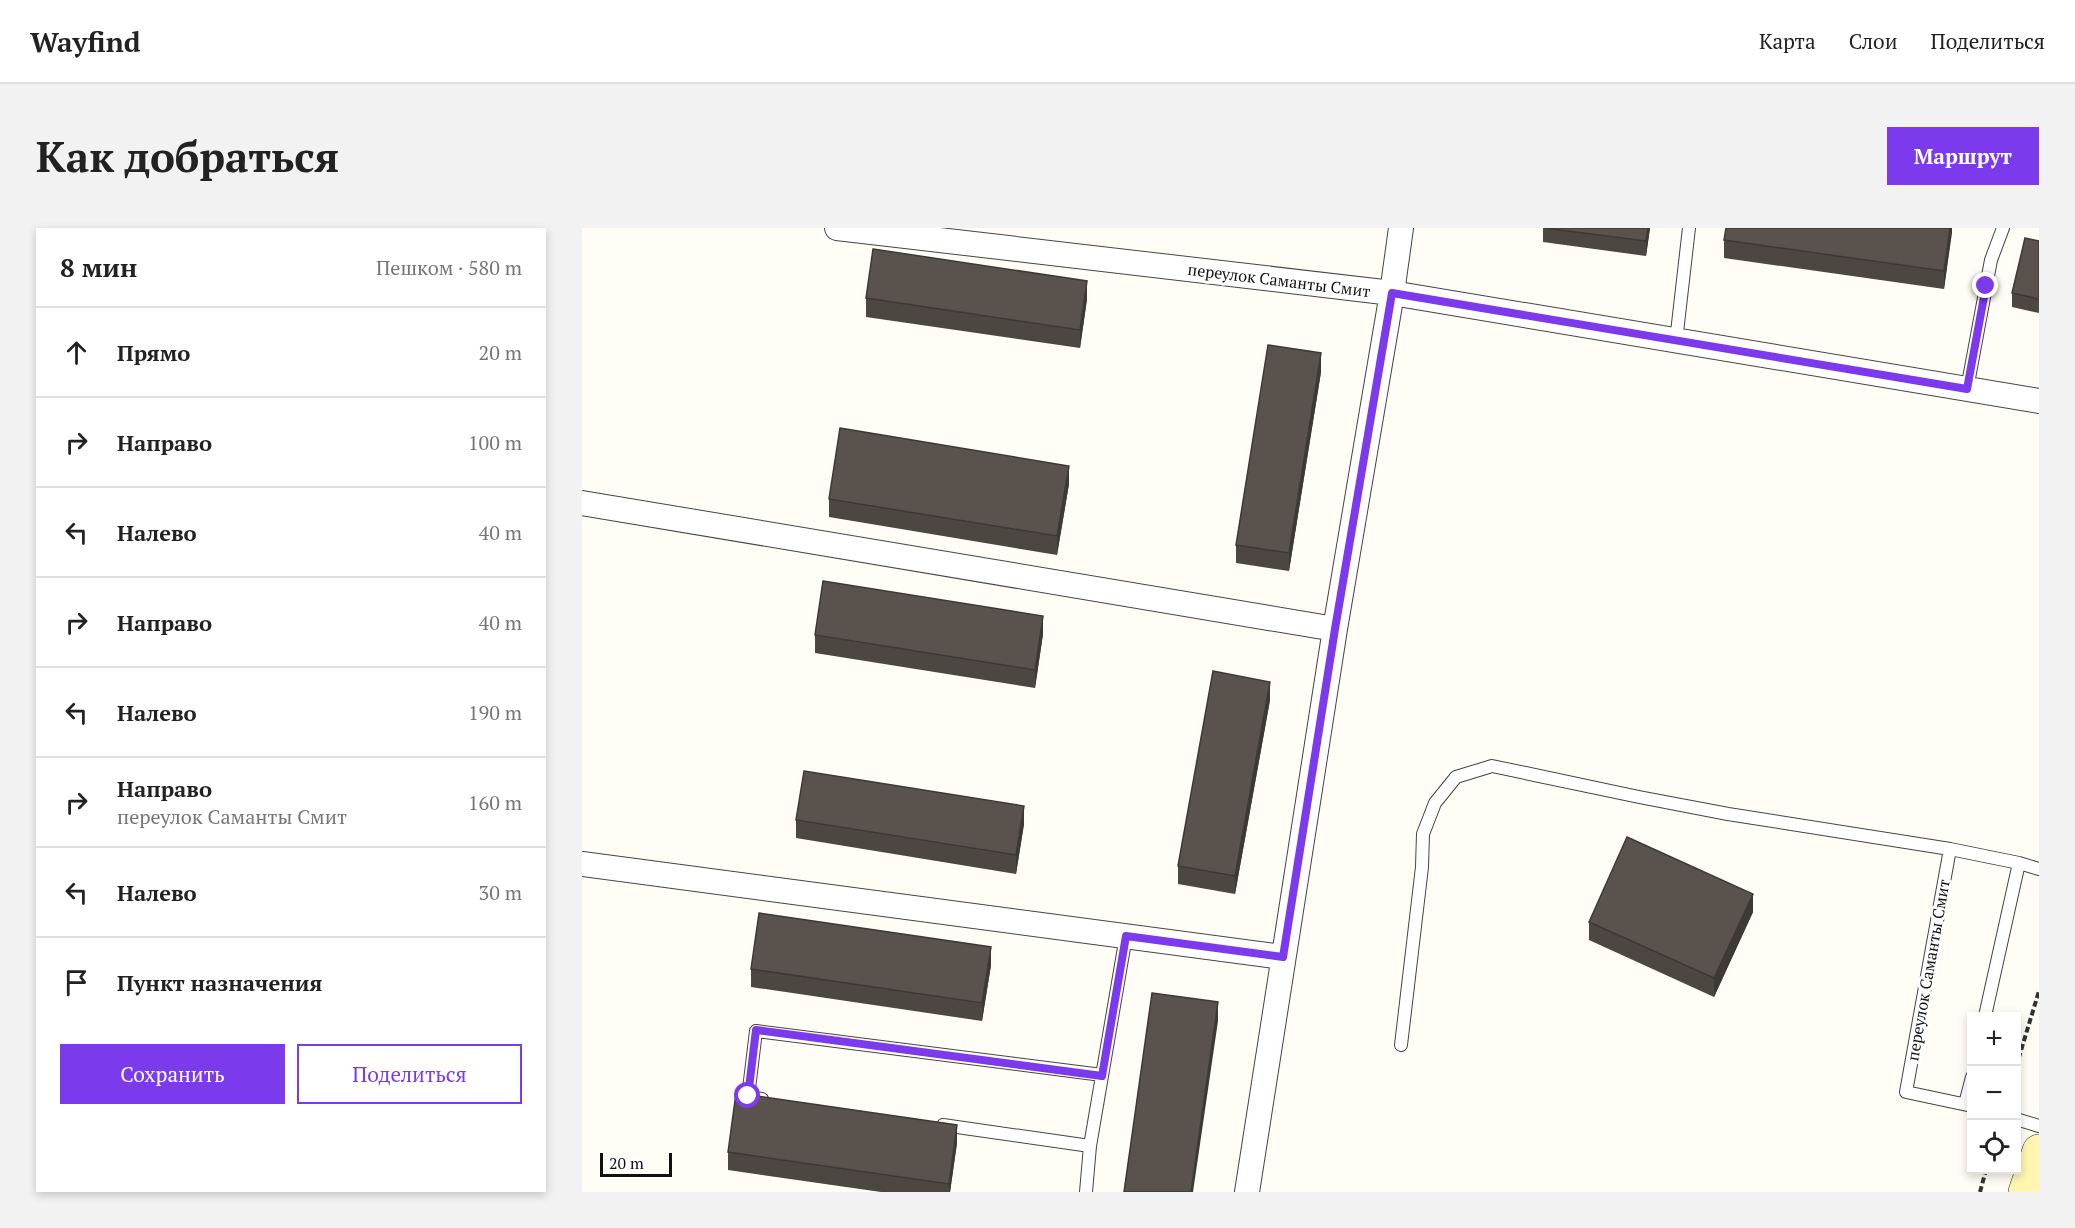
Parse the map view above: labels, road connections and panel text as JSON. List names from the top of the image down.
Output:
{
  "streets": {
    "street": ["переулок Саманты Смит"]
  },
  "scale_bar": "20 m",
  "page": {
    "header": "Wayfind",
    "nav": ["Карта", "Слои", "Поделиться"],
    "buttons": [
      "Маршрут",
      ["Сохранить", "Поделиться"]
    ],
    "title": "Как добраться",
    "heading": ["8 мин", "Пешком · 580 m"],
    "list": [
      ["Прямо", "20 m"],
      ["Направо", "100 m"],
      ["Налево", "40 m"],
      ["Направо", "40 m"],
      ["Налево", "190 m"],
      ["Направо", "переулок Саманты Смит", "160 m"],
      ["Налево", "30 m"],
      "Пункт назначения"
    ],
    "map_buttons": ["+", "−"],
    "scale": "20 m"
  }
}
